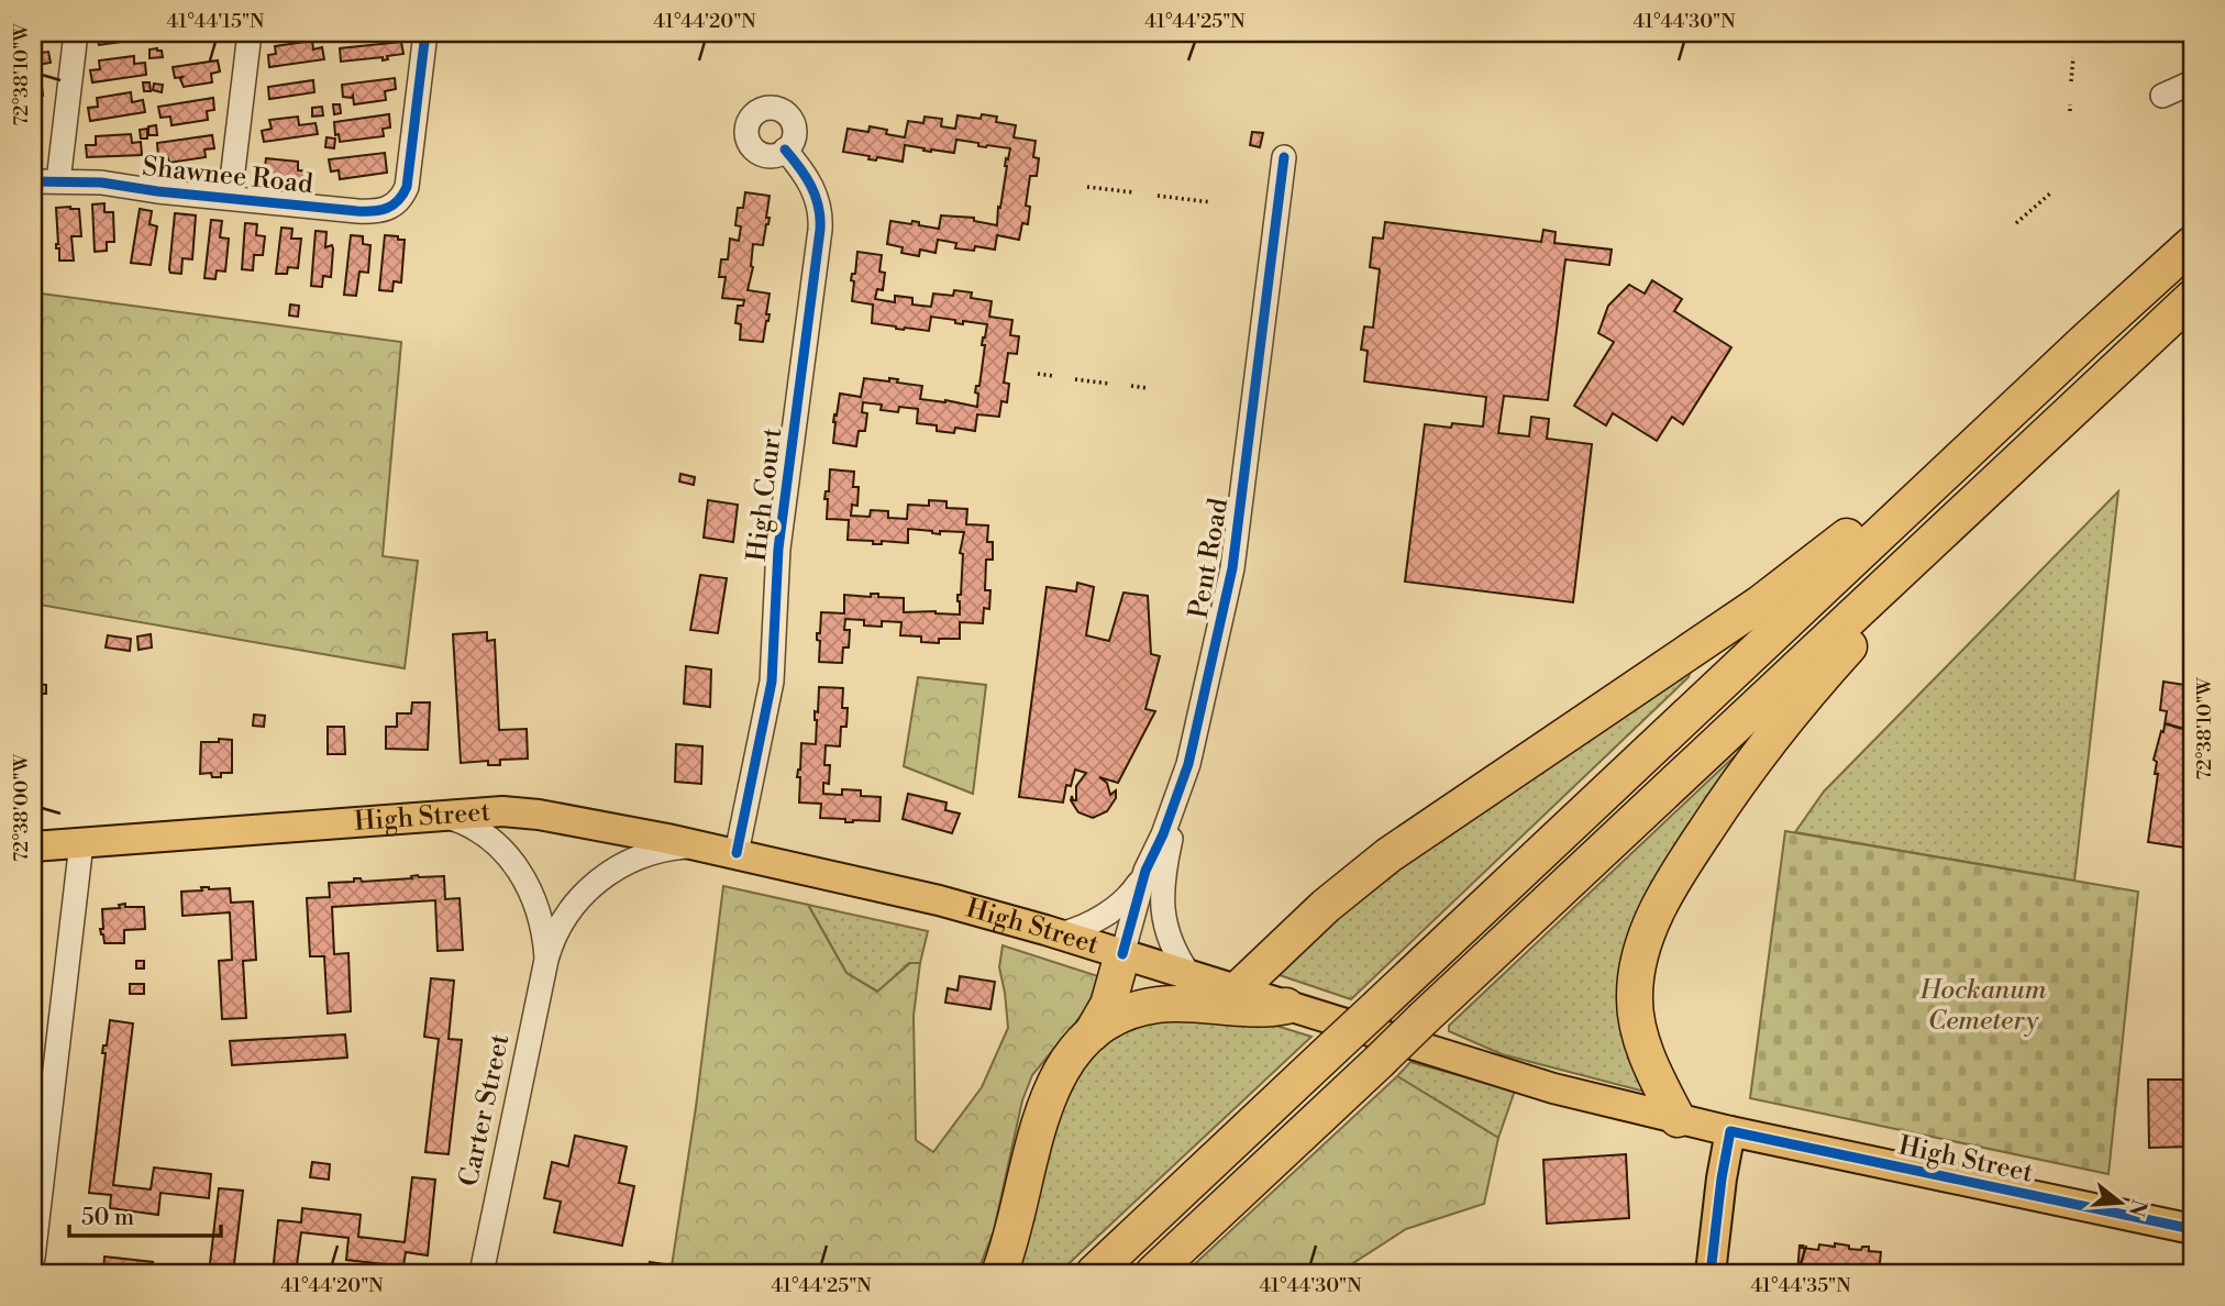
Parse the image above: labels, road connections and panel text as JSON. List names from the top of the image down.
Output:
{
  "streets": {
    "main road": ["High Street"],
    "street": [
      "Shawnee Road",
      "High Court",
      "Pent Road",
      "Carter Street"
    ]
  },
  "crossings": [
    ["High Court", "High Street"],
    ["Pent Road", "High Street"],
    ["High Street", "Carter Street"]
  ],
  "parks": ["Hockanum Cemetery"],
  "scale_bar": "50 m",
  "north": "right",
  "coordinates": [
    "41°44'15\"N",
    "41°44'20\"N",
    "41°44'25\"N",
    "41°44'30\"N",
    "72°38'10\"W",
    "72°38'00\"W",
    "41°44'35\"N"
  ]
}
